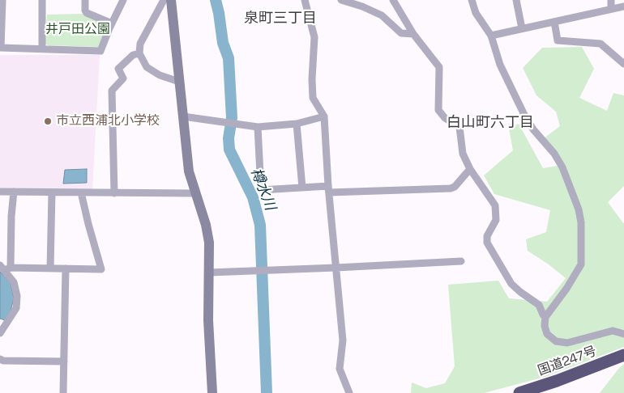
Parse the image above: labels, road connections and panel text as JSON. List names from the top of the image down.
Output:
{
  "streets": {
    "highway": ["国道247号"]
  },
  "districts": ["泉町三丁目", "白山町六丁目"],
  "water": ["樽水川"],
  "parks": ["井戸田公園"],
  "places": ["市立西浦北小学校"]
}
